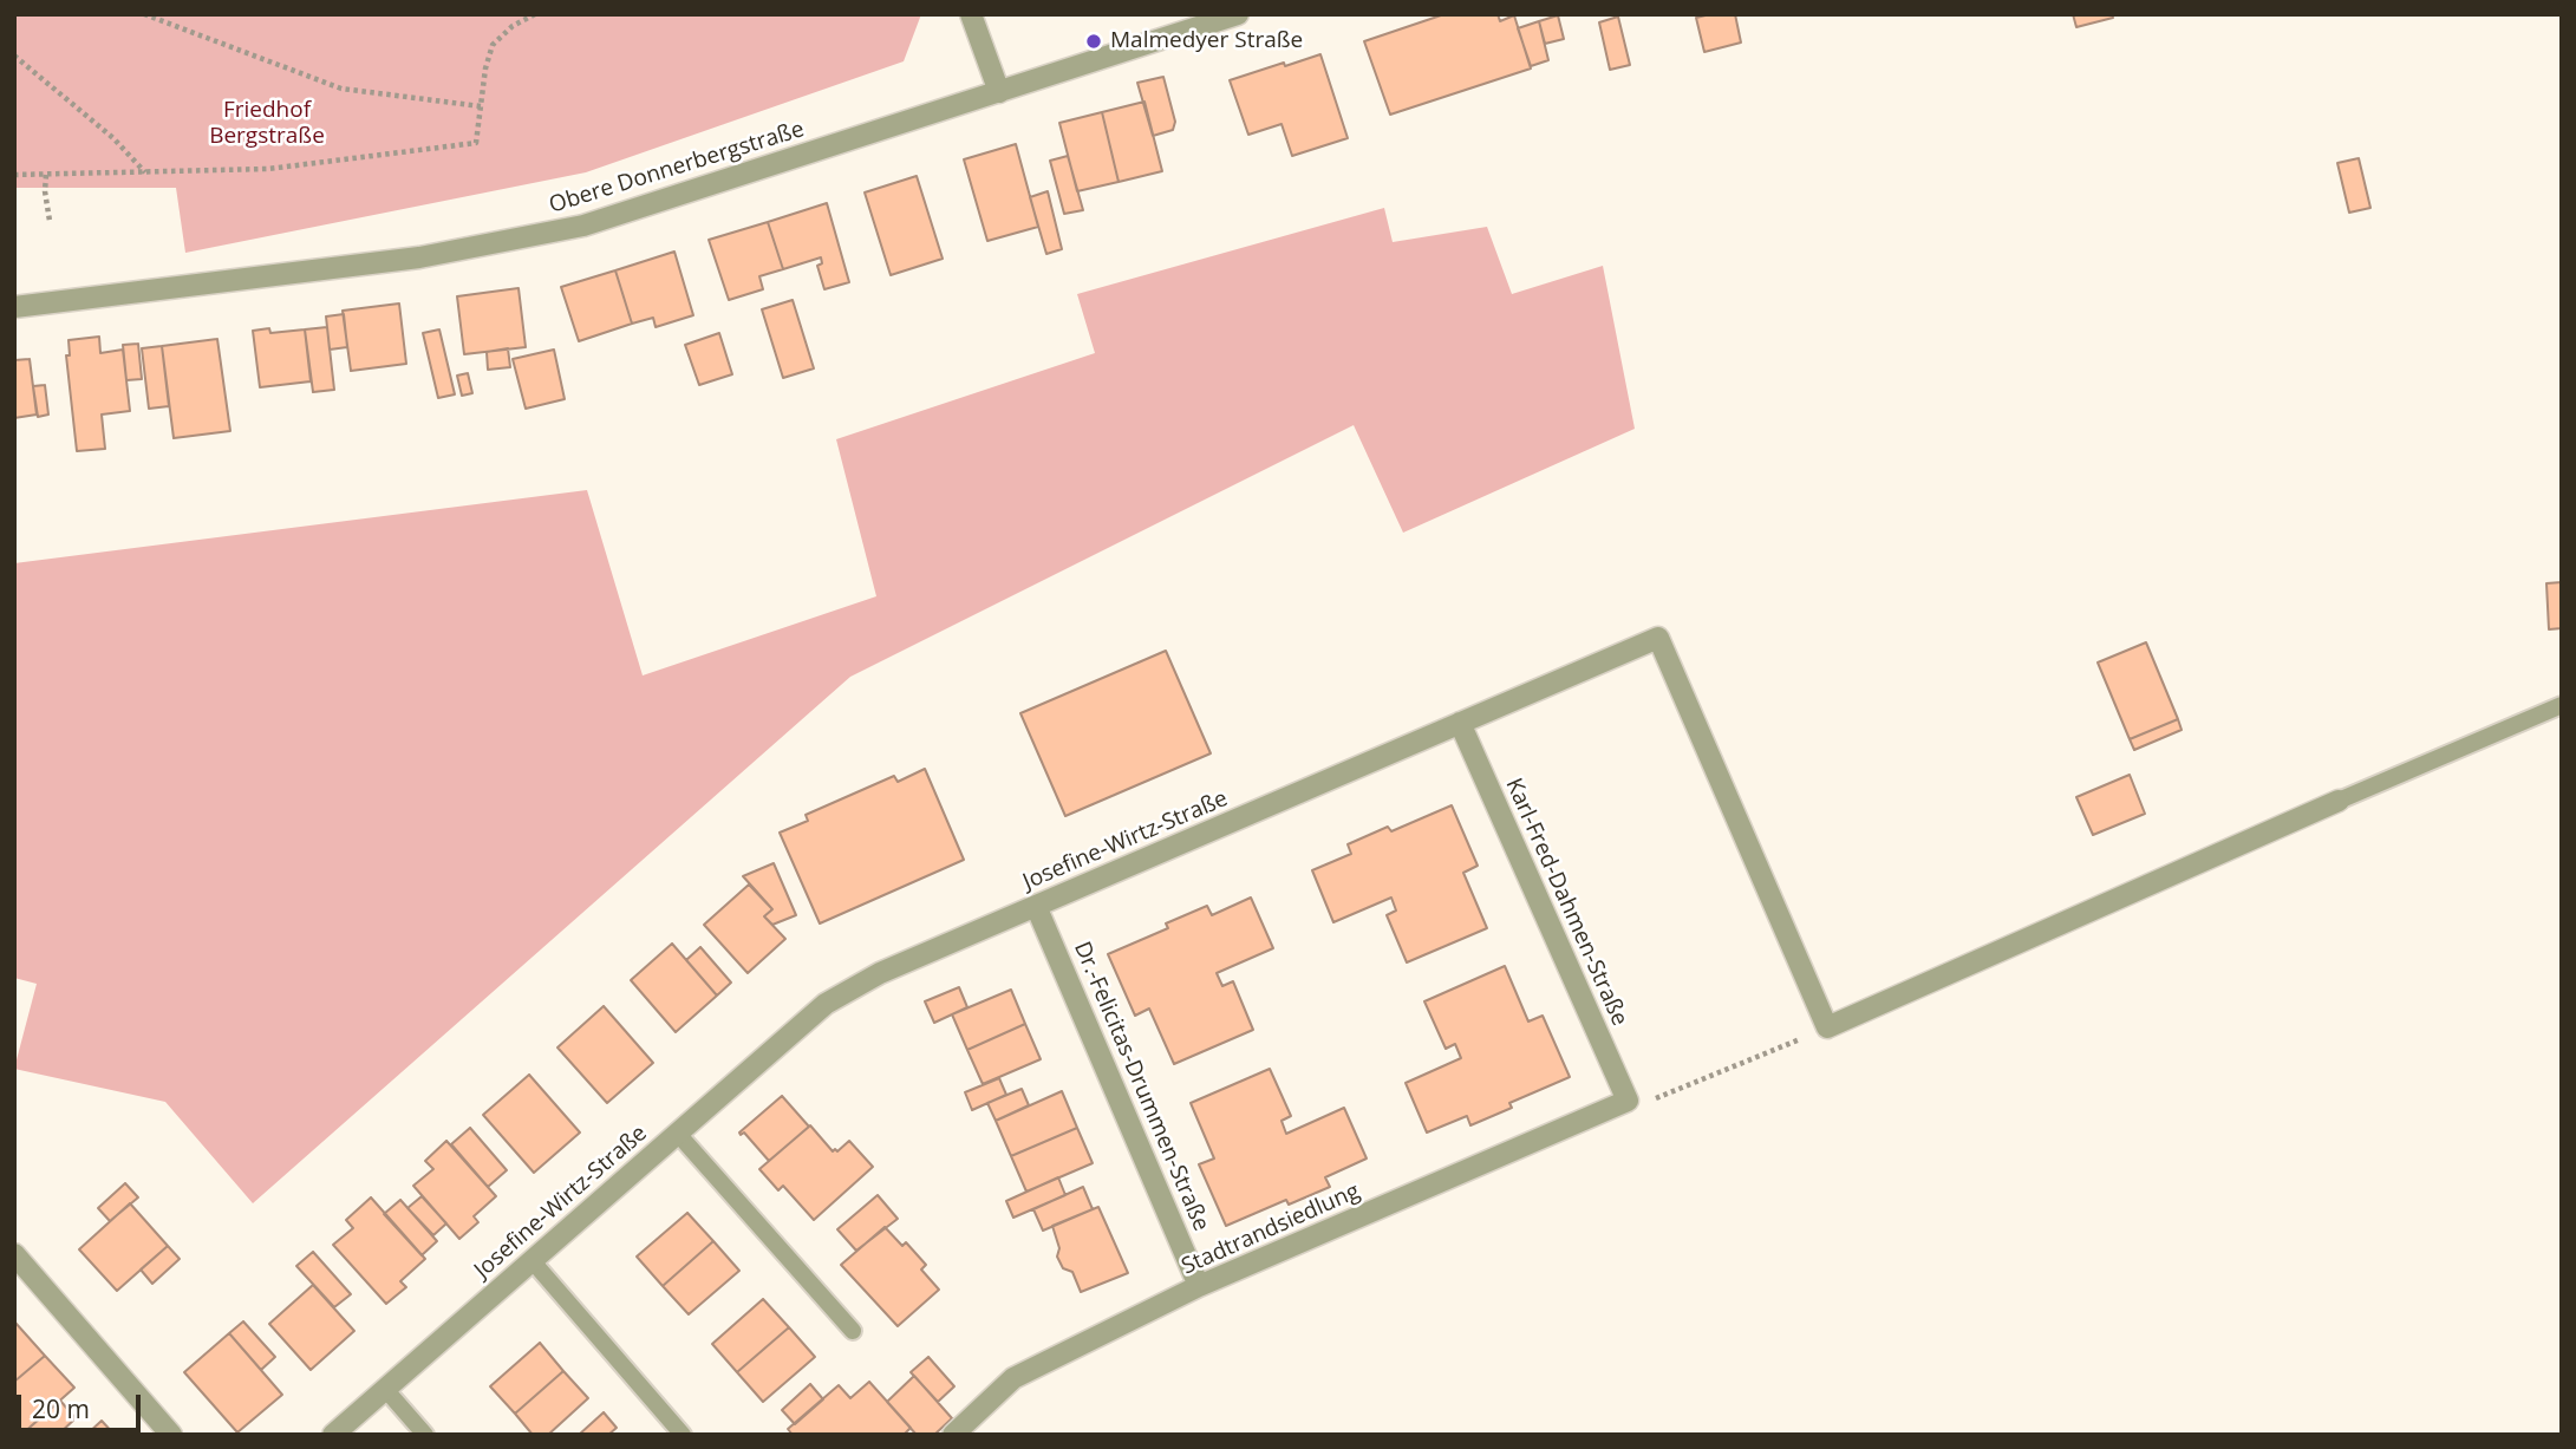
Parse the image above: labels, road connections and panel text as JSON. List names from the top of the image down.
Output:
{
  "streets": {
    "street": [
      "Obere Donnerbergstraße",
      "Josefine-Wirtz-Straße",
      "Karl-Fred-Dahmen-Straße",
      "Dr.-Felicitas-Drummen-Straße",
      "Stadtrandsiedlung"
    ]
  },
  "crossings": [
    ["Josefine-Wirtz-Straße", "Karl-Fred-Dahmen-Straße"],
    ["Josefine-Wirtz-Straße", "Dr.-Felicitas-Drummen-Straße"],
    ["Karl-Fred-Dahmen-Straße", "Stadtrandsiedlung"],
    ["Dr.-Felicitas-Drummen-Straße", "Stadtrandsiedlung"]
  ],
  "parks": ["Friedhof Bergstraße"],
  "places": ["Malmedyer Straße"],
  "scale_bar": "20 m"
}
